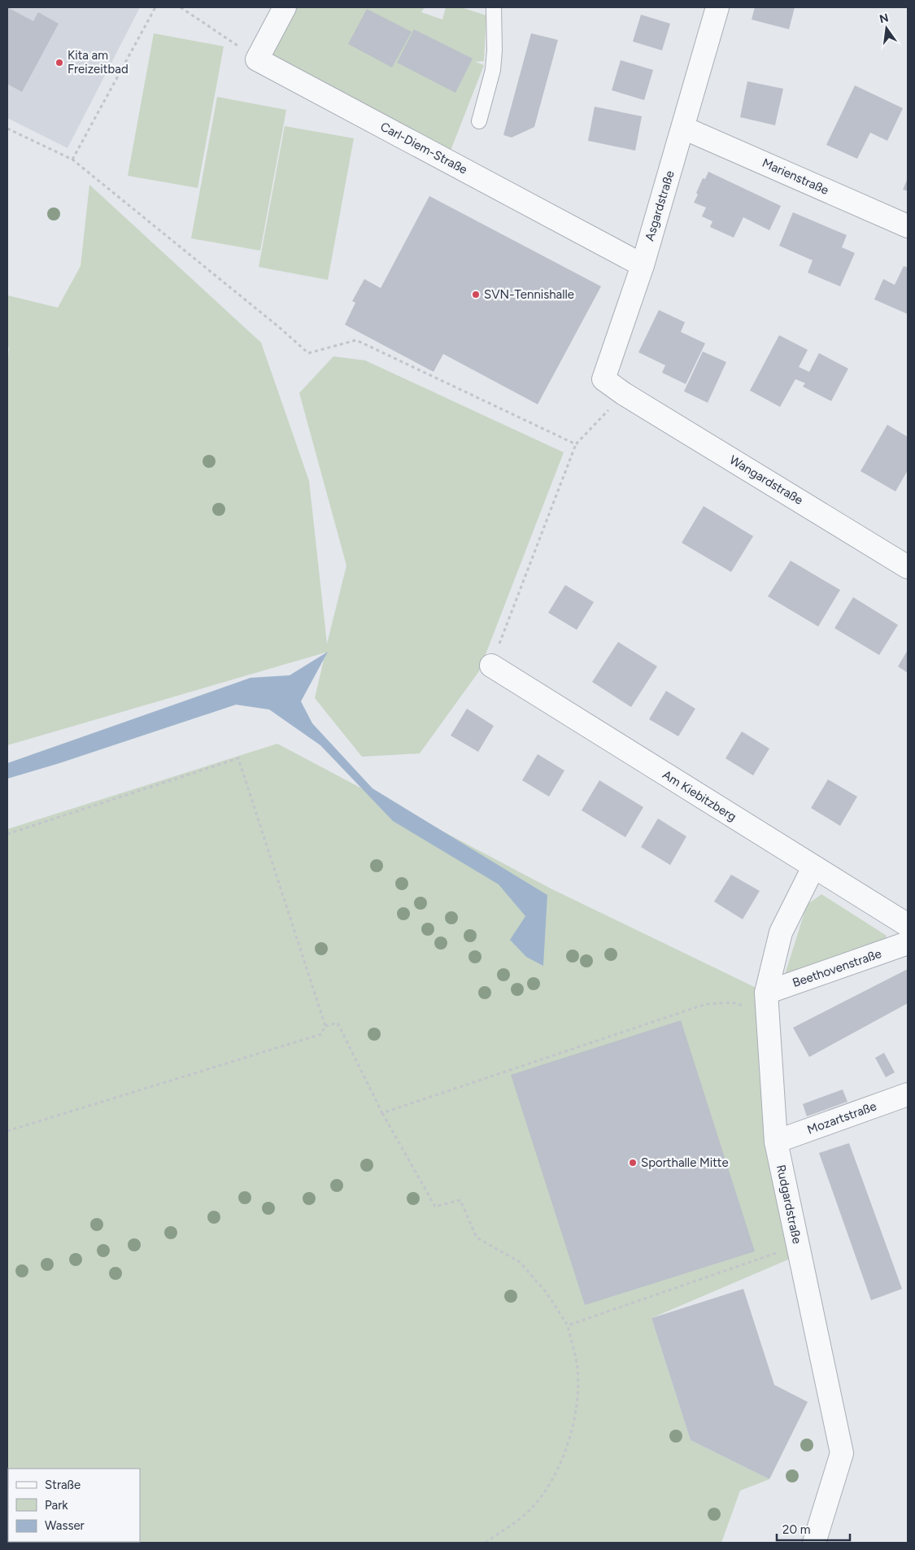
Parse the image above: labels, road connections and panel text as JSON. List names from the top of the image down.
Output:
{
  "streets": {
    "street": [
      "Carl-Diem-Straße",
      "Marienstraße",
      "Asgardstraße",
      "Wangardstraße",
      "Am Kiebitzberg",
      "Beethovenstraße",
      "Mozartstraße",
      "Rudgardstraße"
    ]
  },
  "crossings": [
    ["Carl-Diem-Straße", "Asgardstraße"],
    ["Marienstraße", "Asgardstraße"],
    ["Asgardstraße", "Wangardstraße"],
    ["Am Kiebitzberg", "Rudgardstraße"],
    ["Beethovenstraße", "Rudgardstraße"],
    ["Mozartstraße", "Rudgardstraße"]
  ],
  "places": ["Kita am Freizeitbad", "SVN-Tennishalle", "Sporthalle Mitte"],
  "legend": ["Straße", "Park", "Wasser"],
  "scale_bar": "20 m",
  "north": "top"
}
